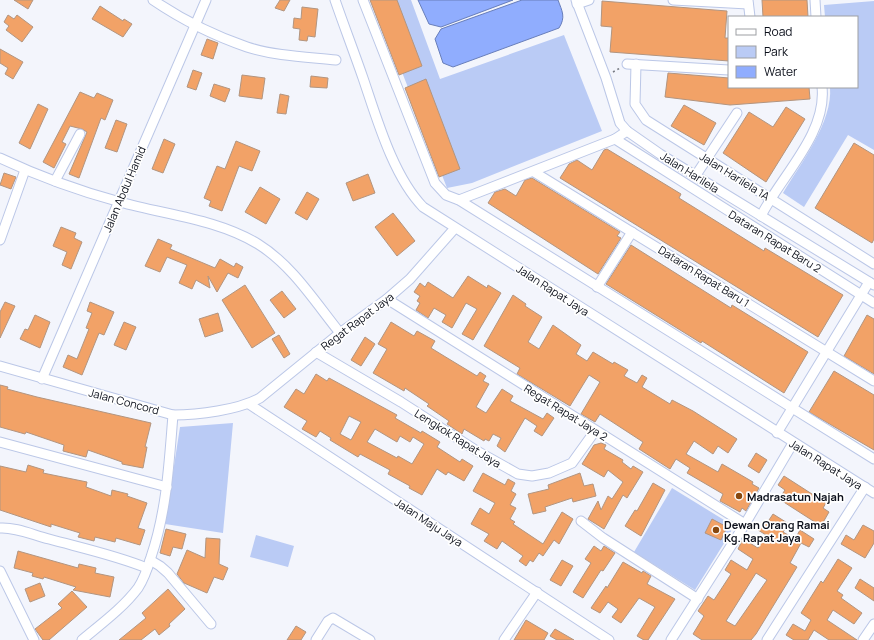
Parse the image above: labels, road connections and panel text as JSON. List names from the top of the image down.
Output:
{
  "streets": {
    "street": [
      "Jalan Harilela",
      "Jalan Harilela 1A",
      "Jalan Abdul Hamid",
      "Dataran Rapat Baru 2",
      "Dataran Rapat Baru 1",
      "Jalan Rapat Jaya",
      "Regat Rapat Jaya",
      "Jalan Concord",
      "Regat Rapat Jaya 2",
      "Lengkok Rapat Jaya",
      "Jalan Maju Jaya"
    ]
  },
  "crossings": [
    ["Jalan Abdul Hamid", "Jalan Concord"],
    ["Jalan Rapat Jaya", "Regat Rapat Jaya"],
    ["Regat Rapat Jaya", "Jalan Concord"],
    ["Regat Rapat Jaya", "Regat Rapat Jaya 2"],
    ["Regat Rapat Jaya", "Lengkok Rapat Jaya"],
    ["Regat Rapat Jaya", "Jalan Maju Jaya"],
    ["Jalan Concord", "Jalan Maju Jaya"],
    ["Regat Rapat Jaya 2", "Lengkok Rapat Jaya"]
  ],
  "places": ["Madrasatun Najah", "Dewan Orang Ramai Kg. Rapat Jaya"],
  "legend": ["Road", "Park", "Water"]
}
